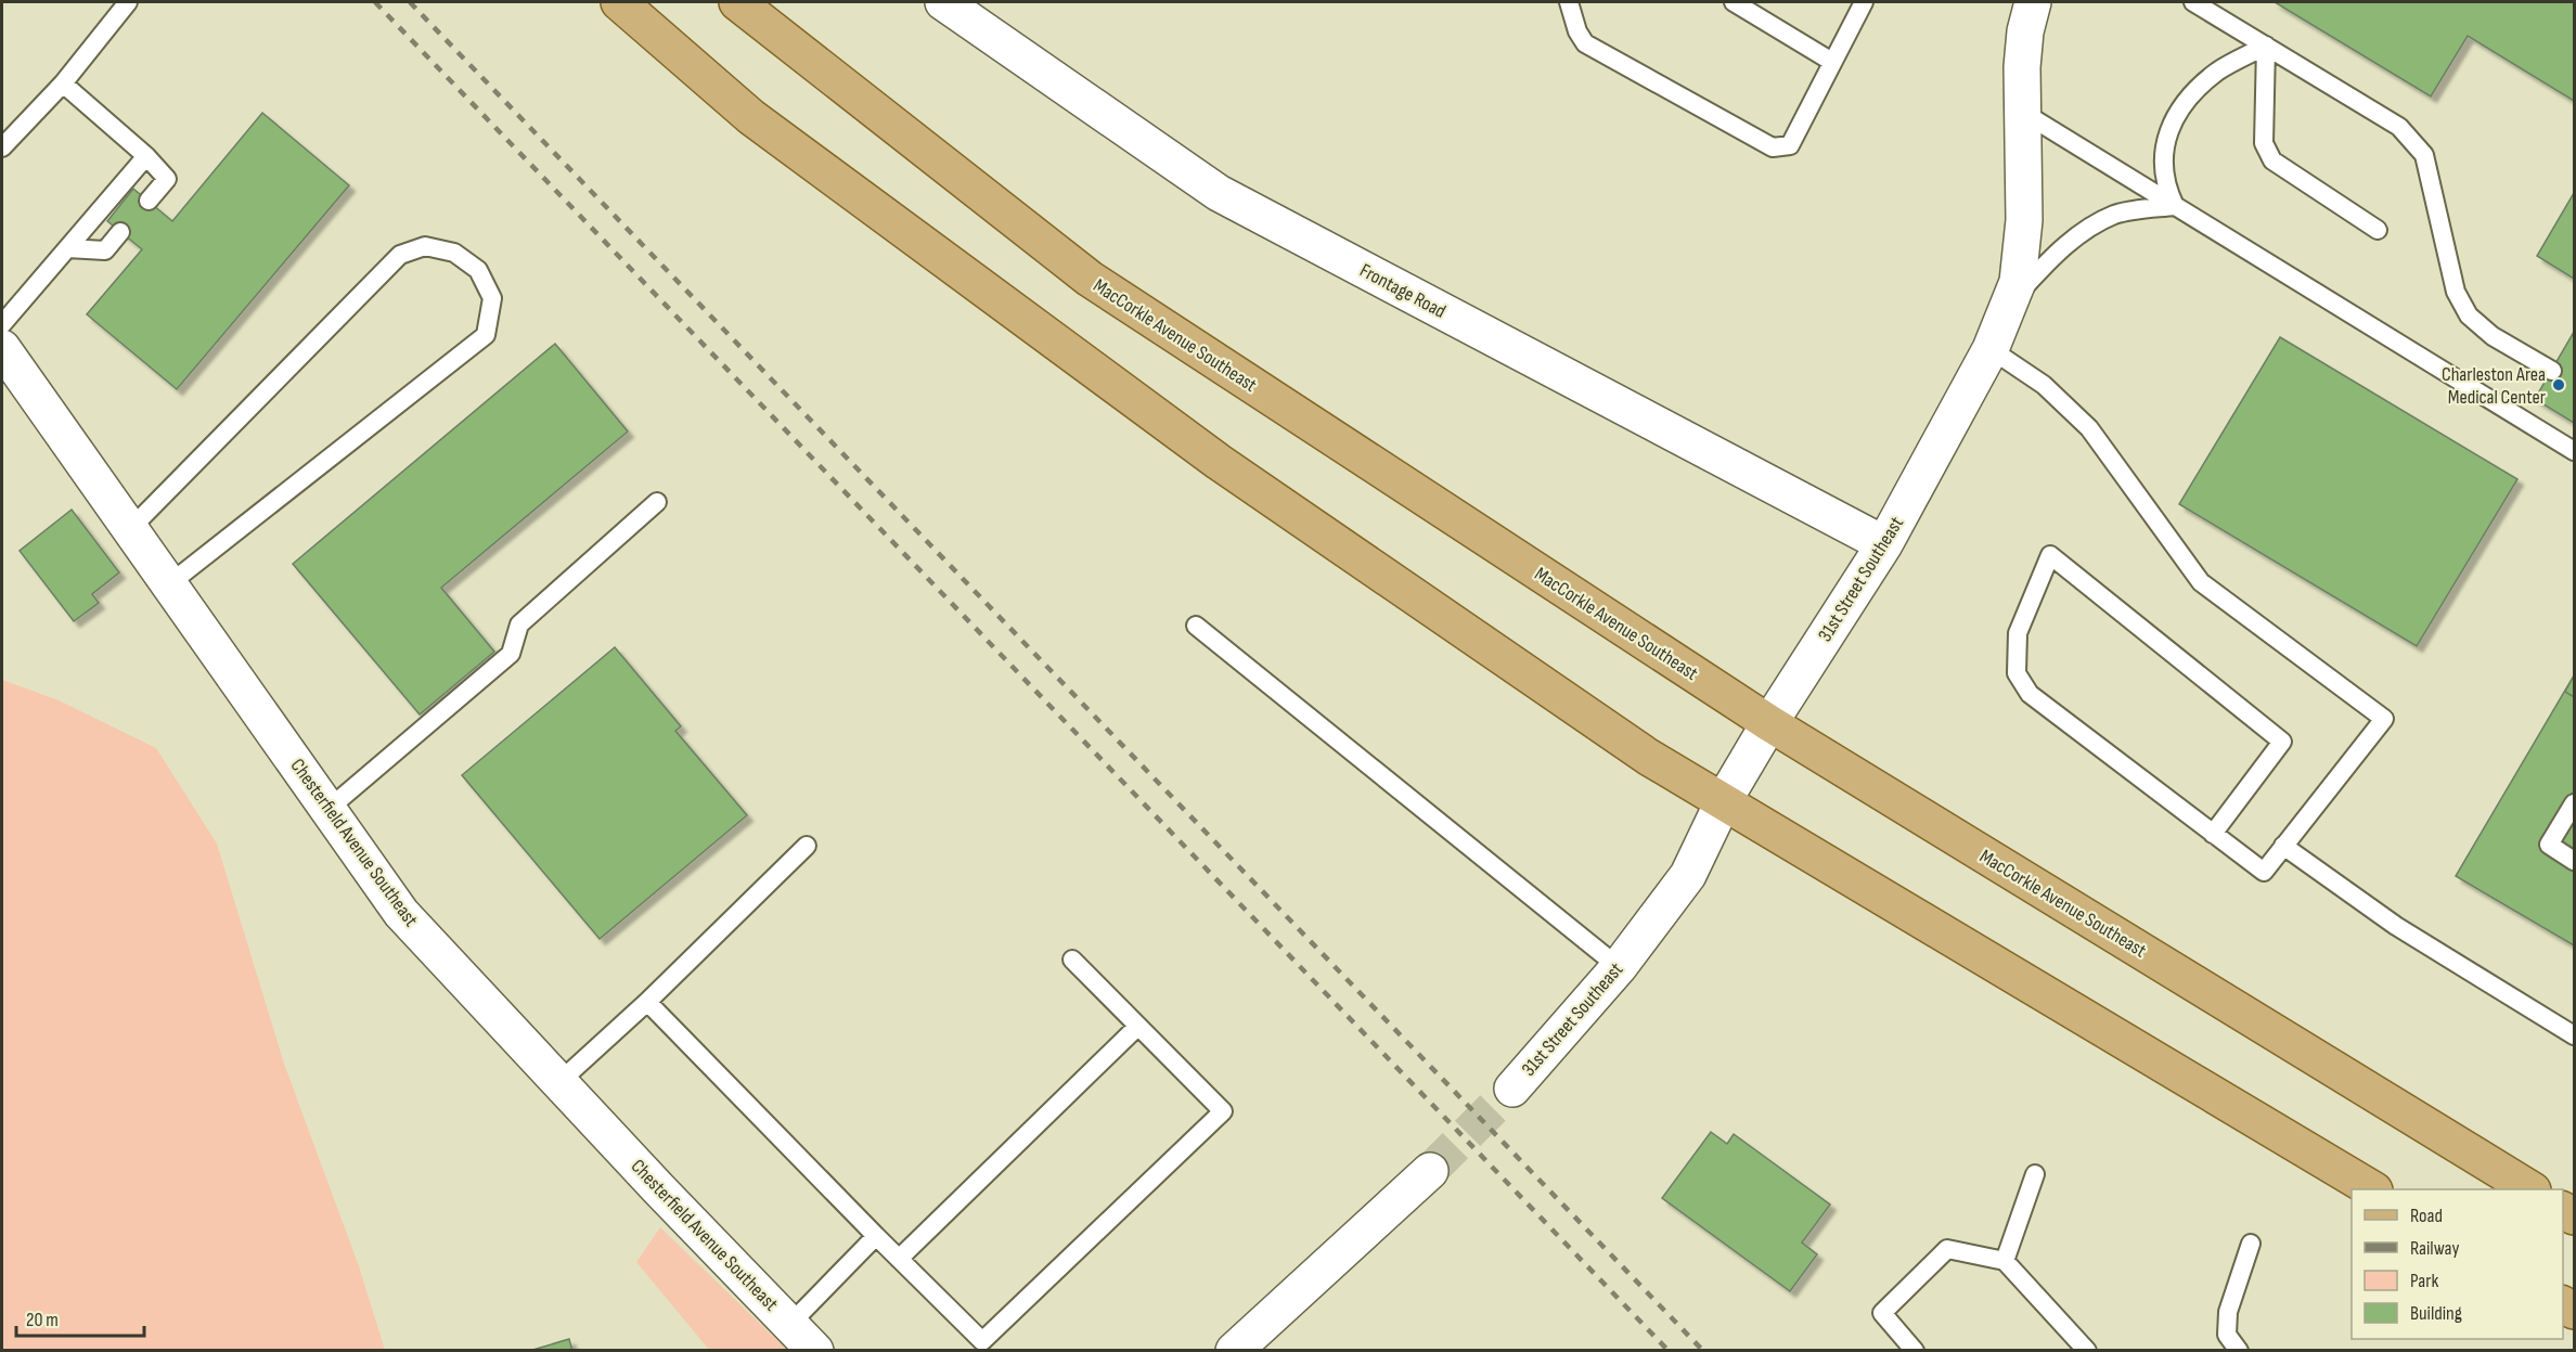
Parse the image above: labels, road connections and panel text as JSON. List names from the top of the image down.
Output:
{
  "streets": {
    "main road": ["MacCorkle Avenue Southeast"],
    "street": ["Frontage Road", "31st Street Southeast", "Chesterfield Avenue Southeast"]
  },
  "crossings": [
    ["Frontage Road", "31st Street Southeast"],
    ["MacCorkle Avenue Southeast", "31st Street Southeast"]
  ],
  "places": ["Charleston Area Medical Center"],
  "legend": [
    "Road",
    "Railway",
    "Park",
    "Building"
  ],
  "scale_bar": "20 m"
}
